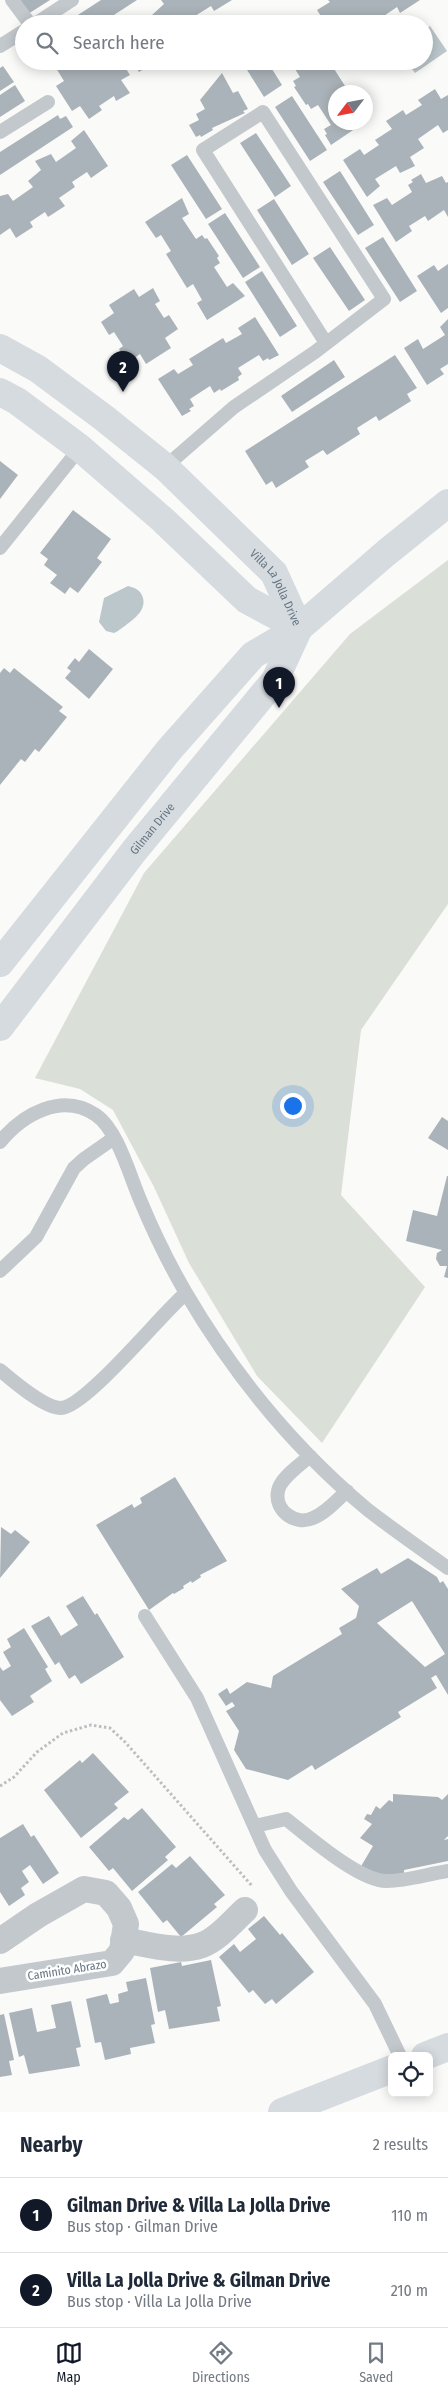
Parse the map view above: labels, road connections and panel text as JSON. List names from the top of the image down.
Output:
{
  "streets": {
    "main road": ["Villa La Jolla Drive", "Gilman Drive"],
    "street": ["Caminito Abrazo"]
  },
  "crossings": [
    ["Villa La Jolla Drive", "Gilman Drive"]
  ],
  "north": "bottom left",
  "page": {
    "search": "Search here",
    "pins": ["2", "1"],
    "heading": ["Nearby", "2 results"],
    "list": [
      {
        "mark": "1",
        "name": "Gilman Drive & Villa La Jolla Drive",
        "note": "Bus stop · Gilman Drive",
        "value": "110 m"
      },
      {
        "mark": "2",
        "name": "Villa La Jolla Drive & Gilman Drive",
        "note": "Bus stop · Villa La Jolla Drive",
        "value": "210 m"
      }
    ],
    "nav": ["Map", "Directions", "Saved"]
  }
}
